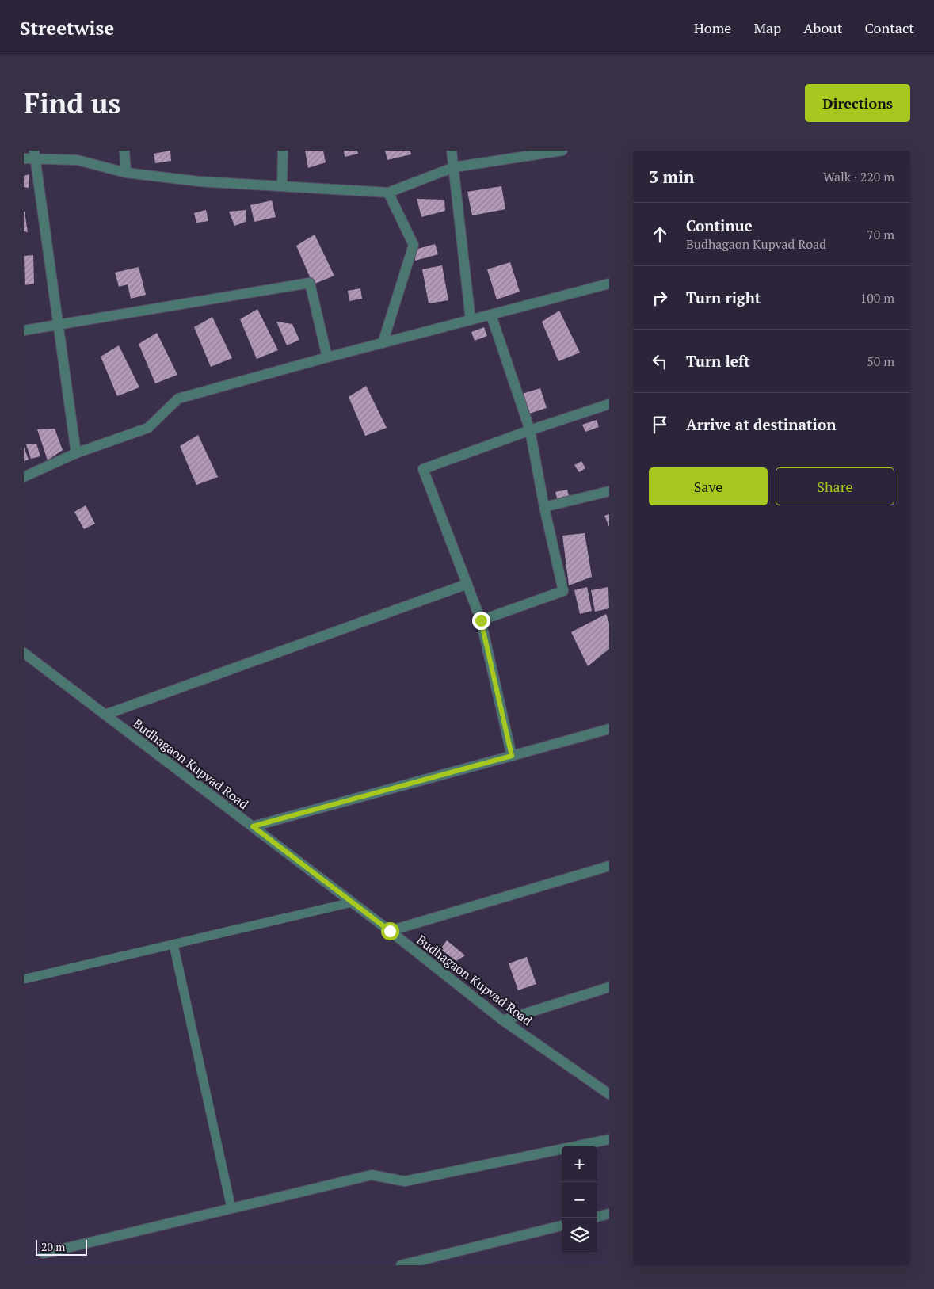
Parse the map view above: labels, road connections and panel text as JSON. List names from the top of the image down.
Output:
{
  "streets": {
    "street": ["Budhagaon Kupvad Road"]
  },
  "scale_bar": "20 m",
  "page": {
    "header": "Streetwise",
    "nav": [
      "Home",
      "Map",
      "About",
      "Contact"
    ],
    "buttons": [
      "Directions",
      ["Save", "Share"]
    ],
    "title": "Find us",
    "heading": ["3 min", "Walk · 220 m"],
    "list": [
      ["Continue", "Budhagaon Kupvad Road", "70 m"],
      ["Turn right", "100 m"],
      ["Turn left", "50 m"],
      "Arrive at destination"
    ],
    "map_buttons": ["+", "−"],
    "scale": "20 m"
  }
}
